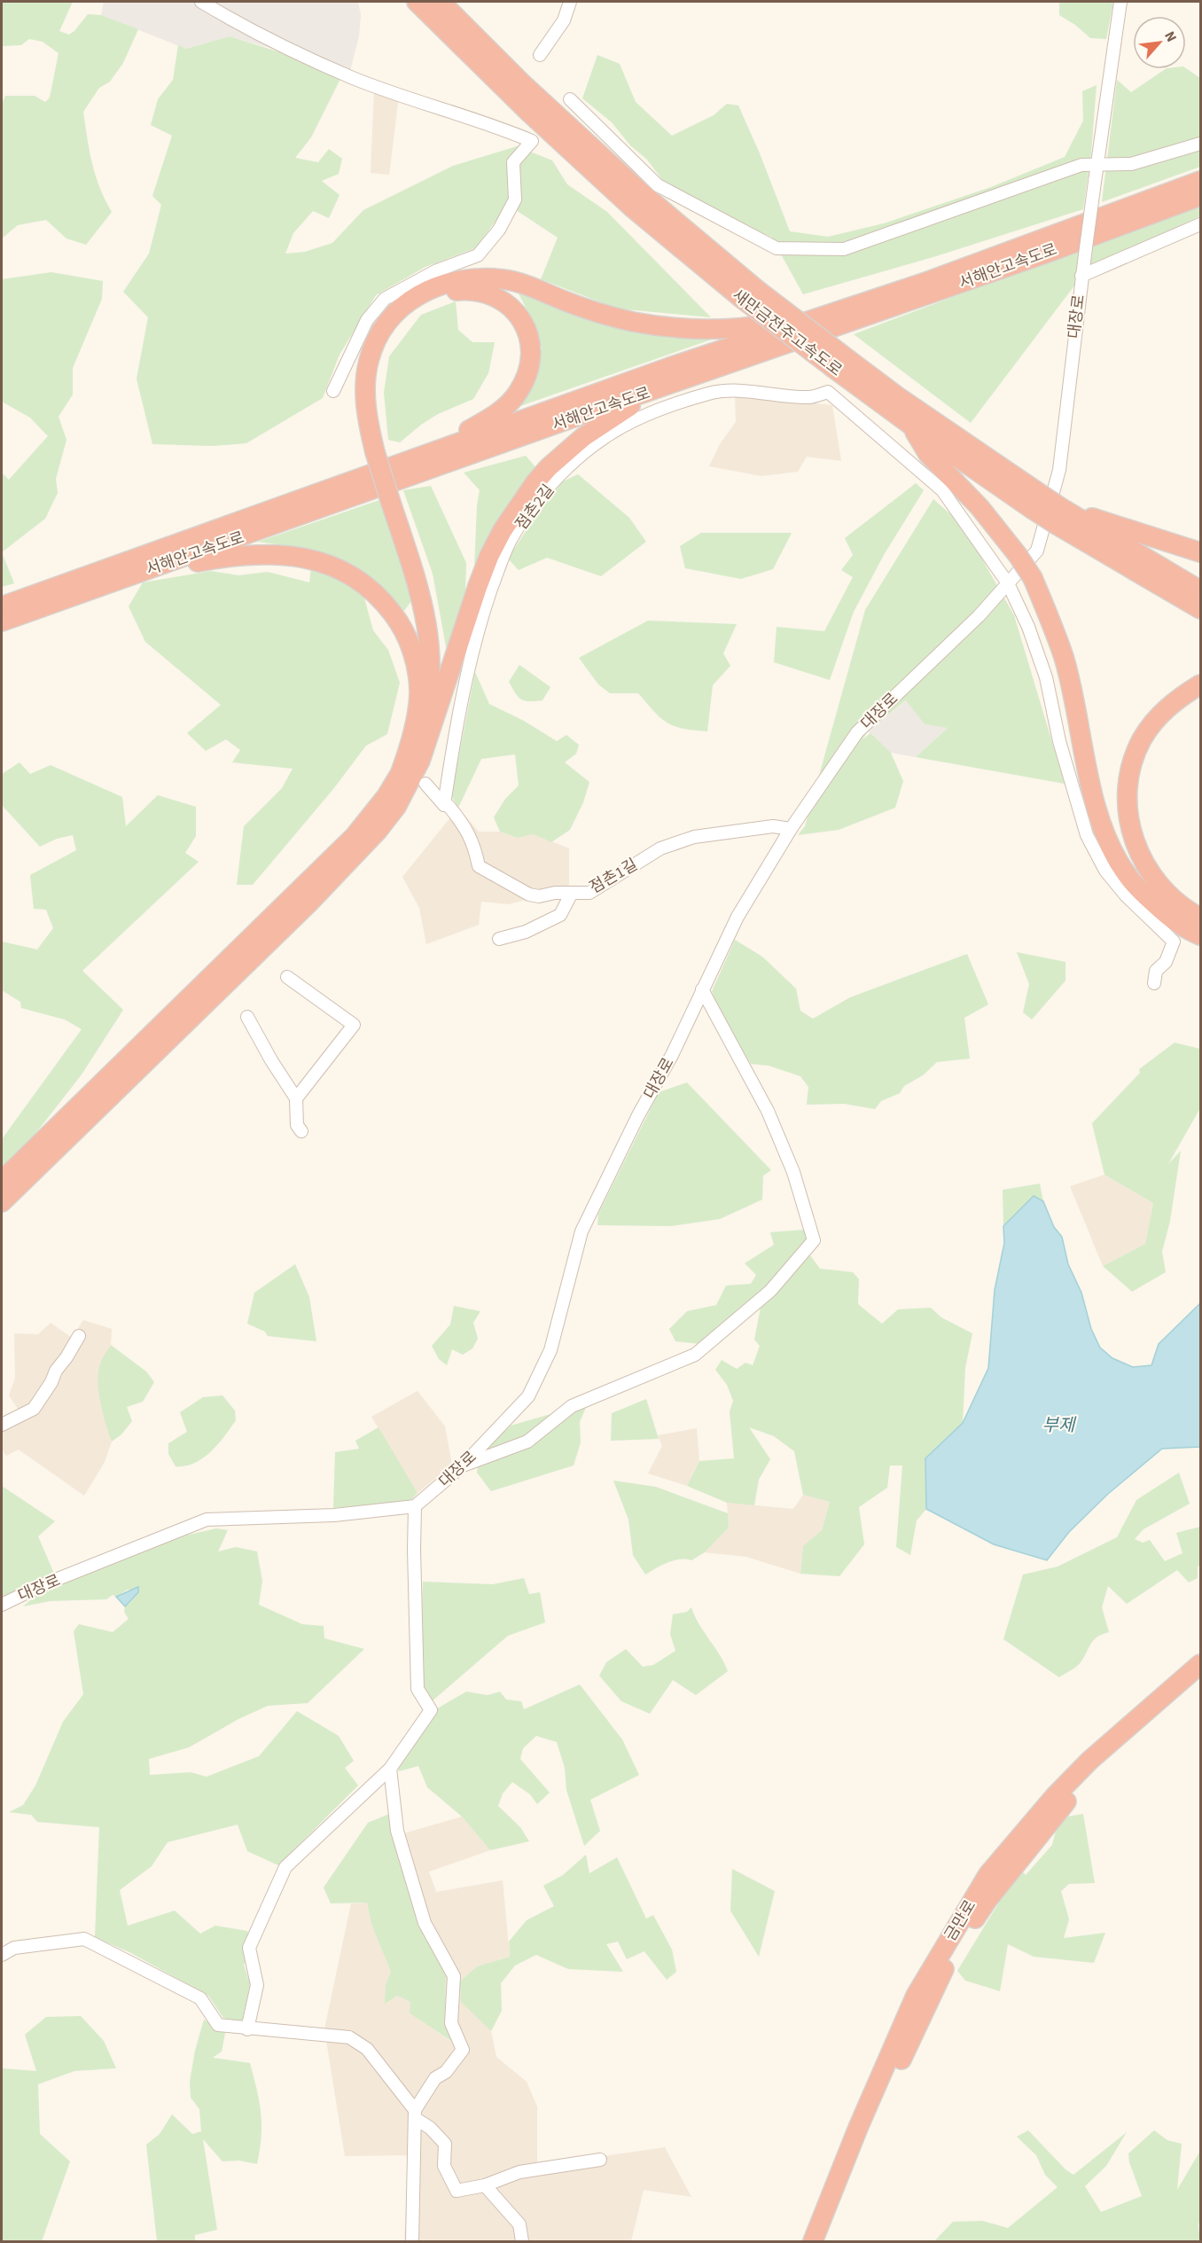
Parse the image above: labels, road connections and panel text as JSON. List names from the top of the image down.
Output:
{
  "streets": {
    "highway": ["서해안고속도로", "새만금전주고속도로", "금만로"],
    "street": ["대장로", "점촌2길", "점촌1길"]
  },
  "crossings": [
    ["대장로", "점촌2길"],
    ["대장로", "점촌1길"],
    ["점촌2길", "점촌1길"]
  ],
  "water": ["부제"],
  "north": "top right"
}
